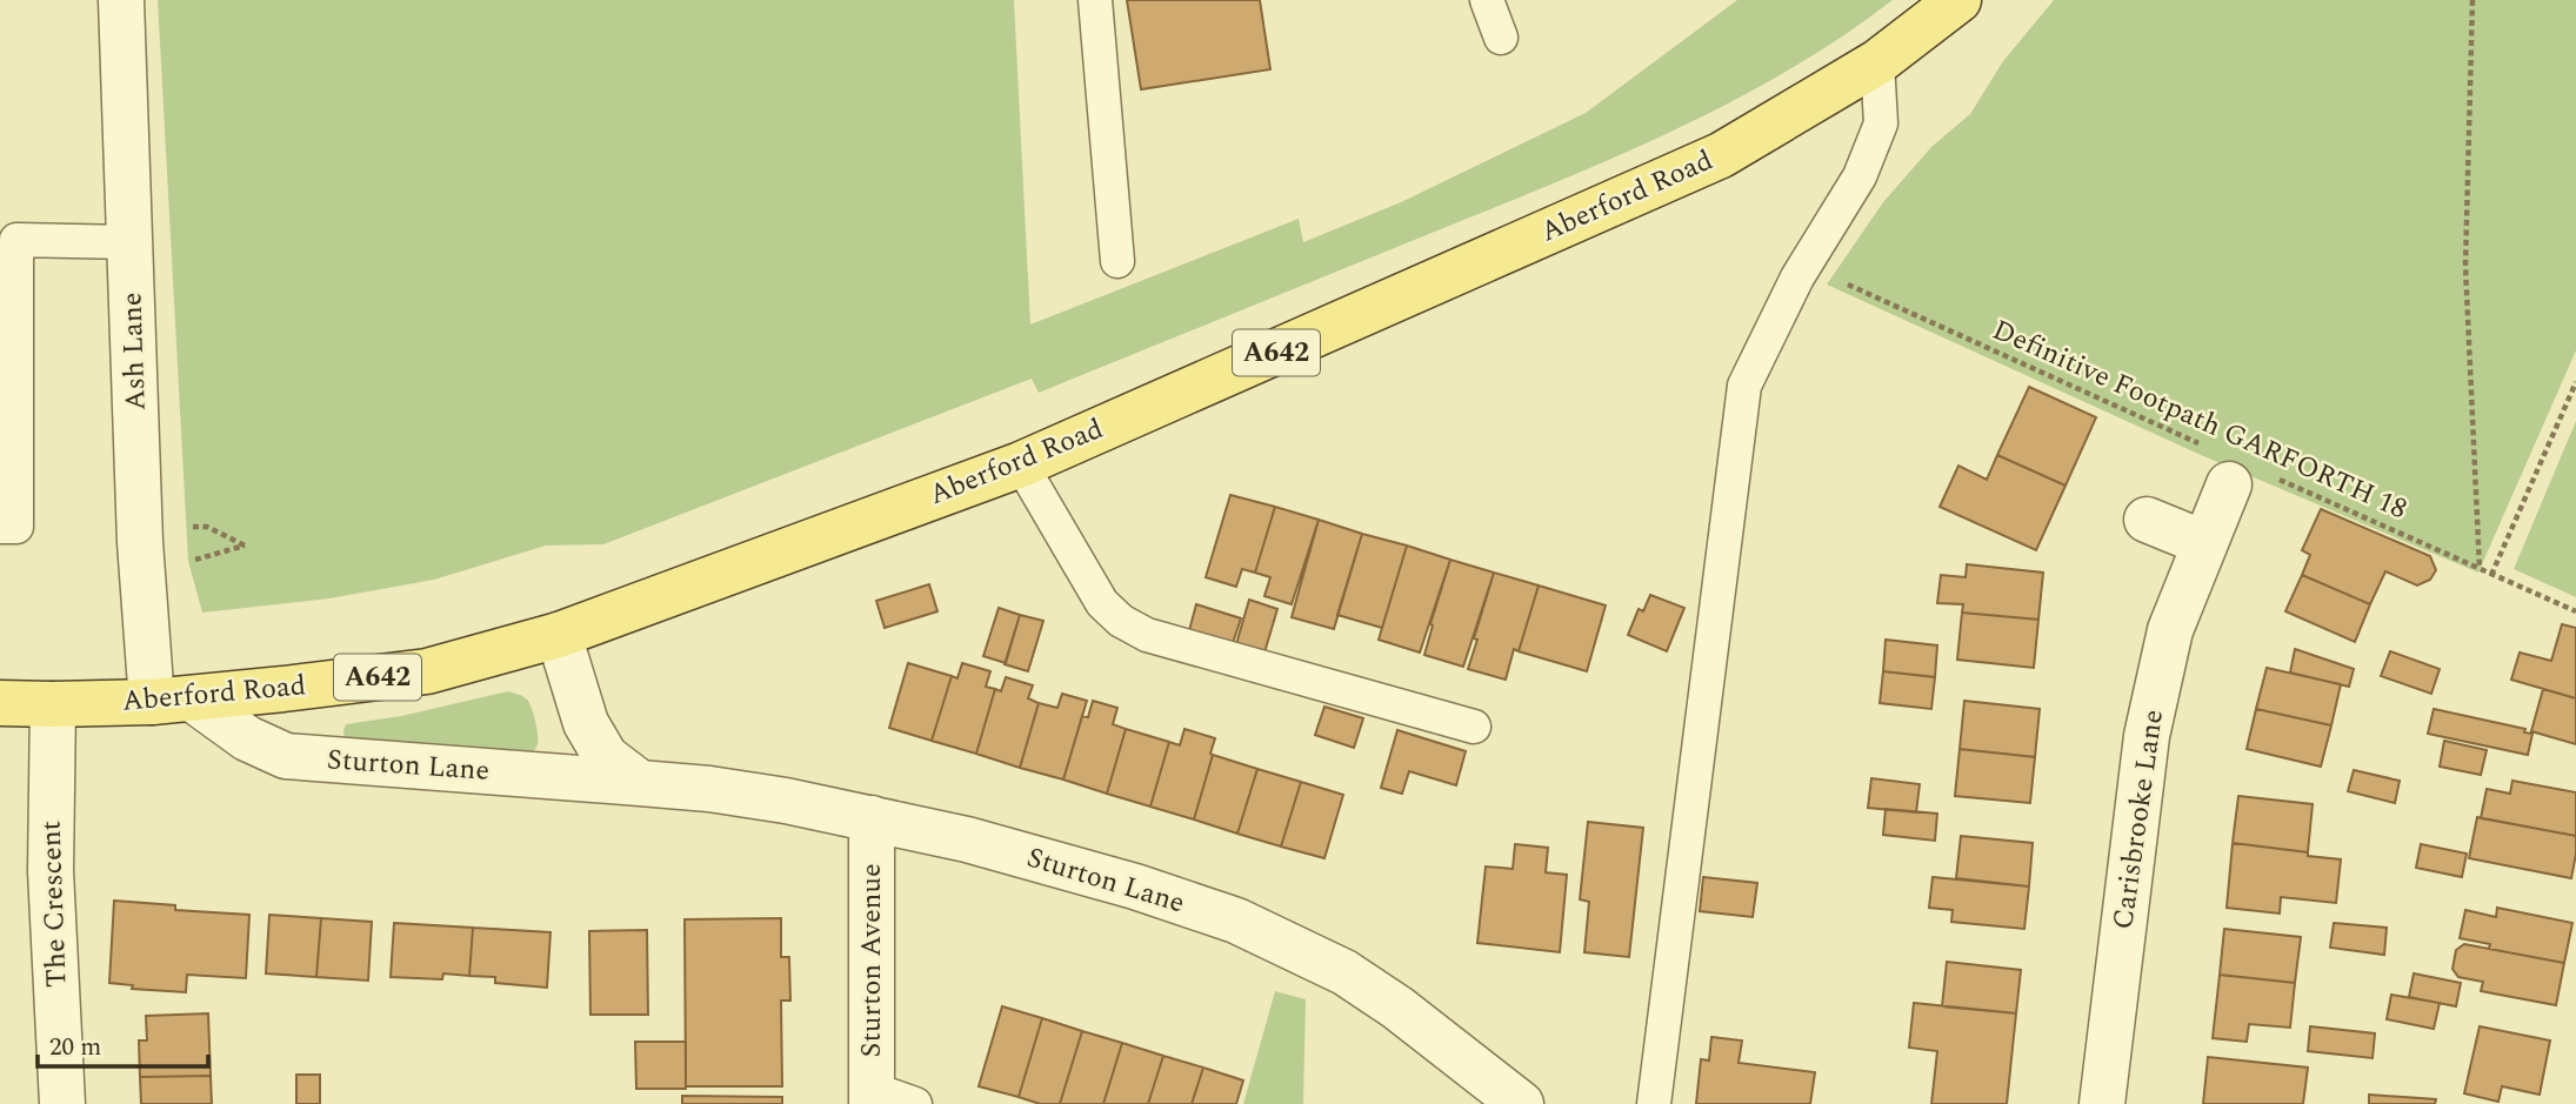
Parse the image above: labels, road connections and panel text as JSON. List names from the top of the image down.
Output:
{
  "streets": {
    "main road": ["Aberford Road", "A642"],
    "street": [
      "Ash Lane",
      "Sturton Lane",
      "Carisbrooke Lane",
      "The Crescent",
      "Sturton Avenue"
    ],
    "path": ["Definitive Footpath GARFORTH 18"]
  },
  "crossings": [
    ["Aberford Road", "Ash Lane"],
    ["Aberford Road", "Sturton Lane"],
    ["Aberford Road", "The Crescent"],
    ["Ash Lane", "Sturton Lane"],
    ["Definitive Footpath GARFORTH 18", "Carisbrooke Lane"],
    ["Sturton Lane", "Sturton Avenue"]
  ],
  "scale_bar": "20 m"
}
